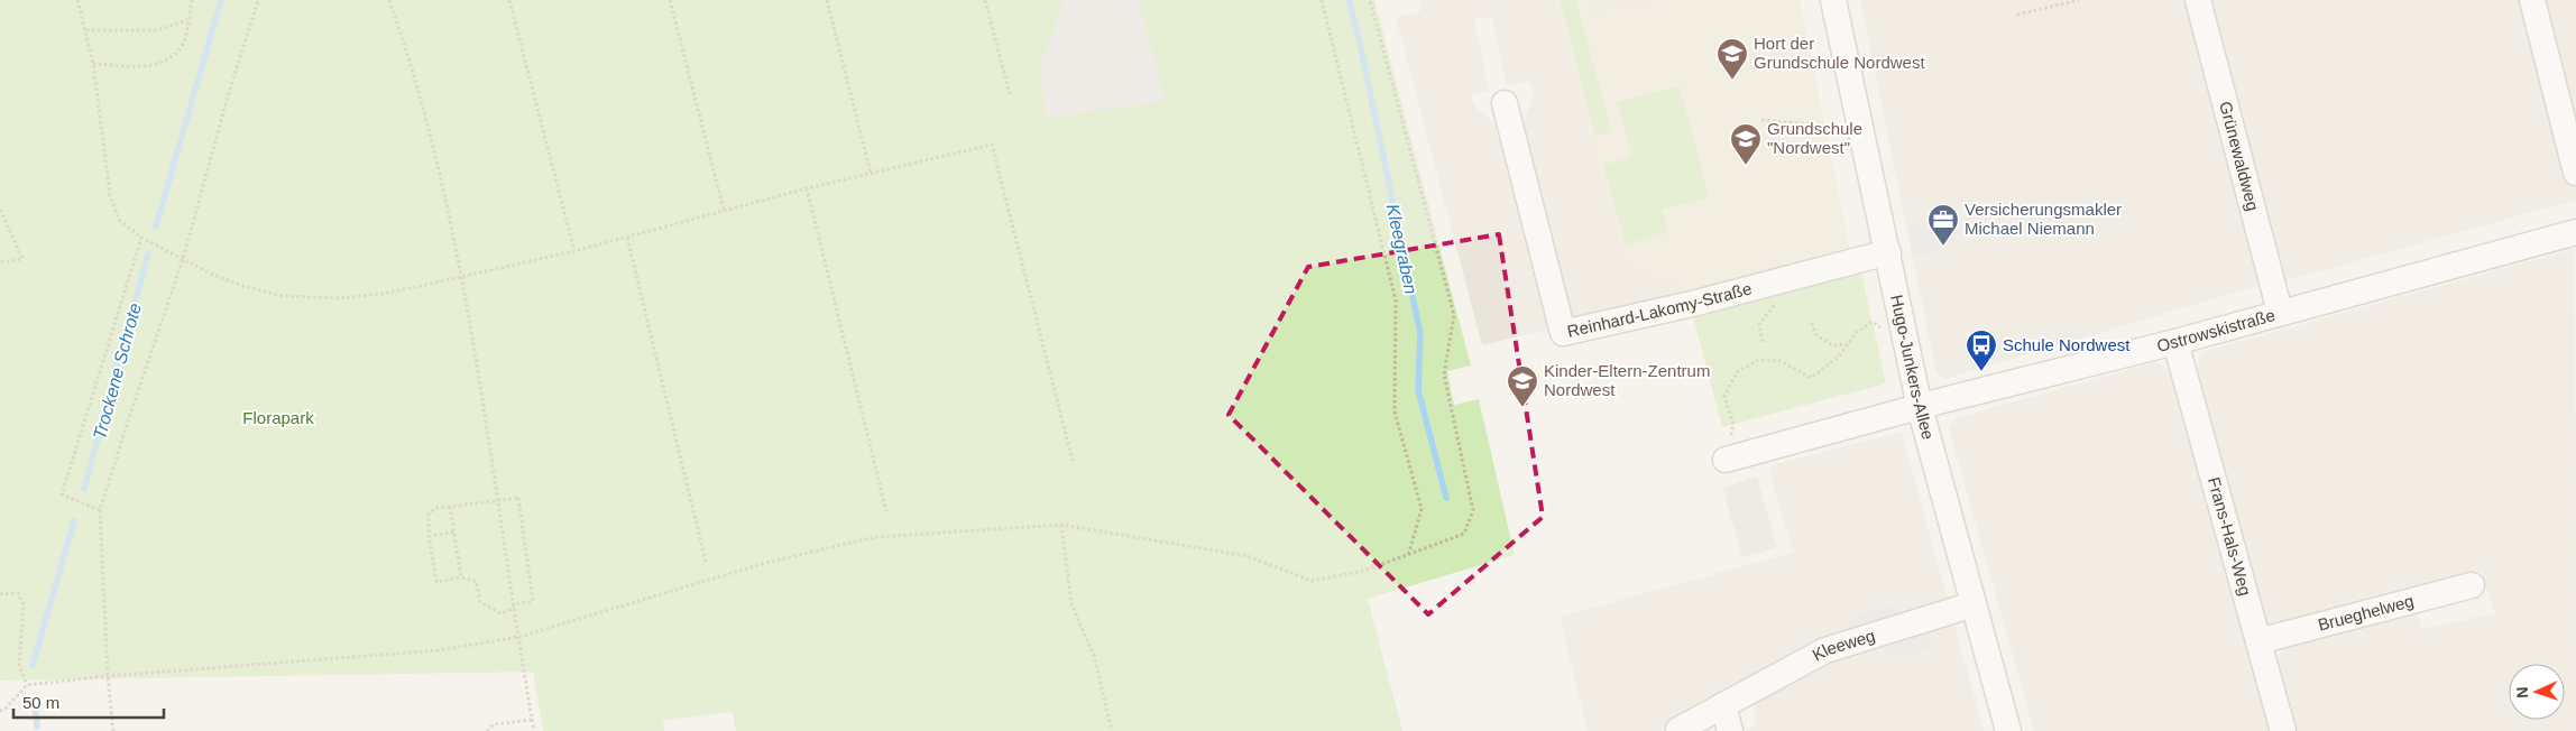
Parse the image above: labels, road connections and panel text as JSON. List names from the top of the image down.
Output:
{
  "streets": {
    "street": [
      "Grünewaldweg",
      "Reinhard-Lakomy-Straße",
      "Ostrowskistraße",
      "Hugo-Junkers-Allee",
      "Frans-Hals-Weg",
      "Brueghelweg",
      "Kleeweg"
    ]
  },
  "crossings": [
    ["Grünewaldweg", "Ostrowskistraße"],
    ["Reinhard-Lakomy-Straße", "Hugo-Junkers-Allee"],
    ["Ostrowskistraße", "Hugo-Junkers-Allee"],
    ["Ostrowskistraße", "Frans-Hals-Weg"],
    ["Hugo-Junkers-Allee", "Kleeweg"],
    ["Frans-Hals-Weg", "Brueghelweg"]
  ],
  "water": ["Kleegraben", "Trockene Schrote"],
  "parks": ["Florapark"],
  "places": {
    "school or university": ["Hort der Grundschule Nordwest", "Grundschule \"Nordwest\"", "Kinder-Eltern-Zentrum Nordwest"],
    "office": ["Versicherungsmakler Michael Niemann"],
    "bus stop": ["Schule Nordwest"]
  },
  "scale_bar": "50 m",
  "north": "left"
}
